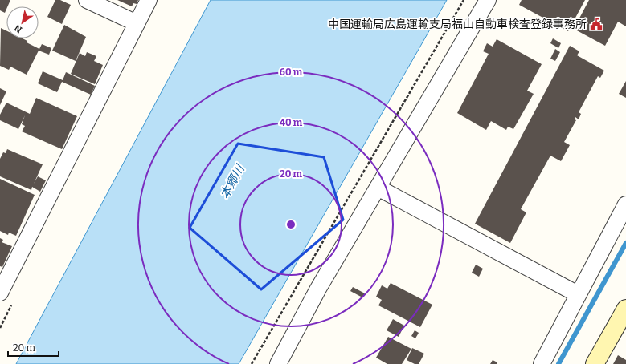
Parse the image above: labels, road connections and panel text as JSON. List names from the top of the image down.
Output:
{
  "water": ["本郷川"],
  "places": {
    "public building": ["中国運輸局広島運輸支局福山自動車検査登録事務所"]
  },
  "scale_bar": "20 m",
  "north": "bottom left",
  "rings": ["60 m", "40 m", "20 m"]
}
